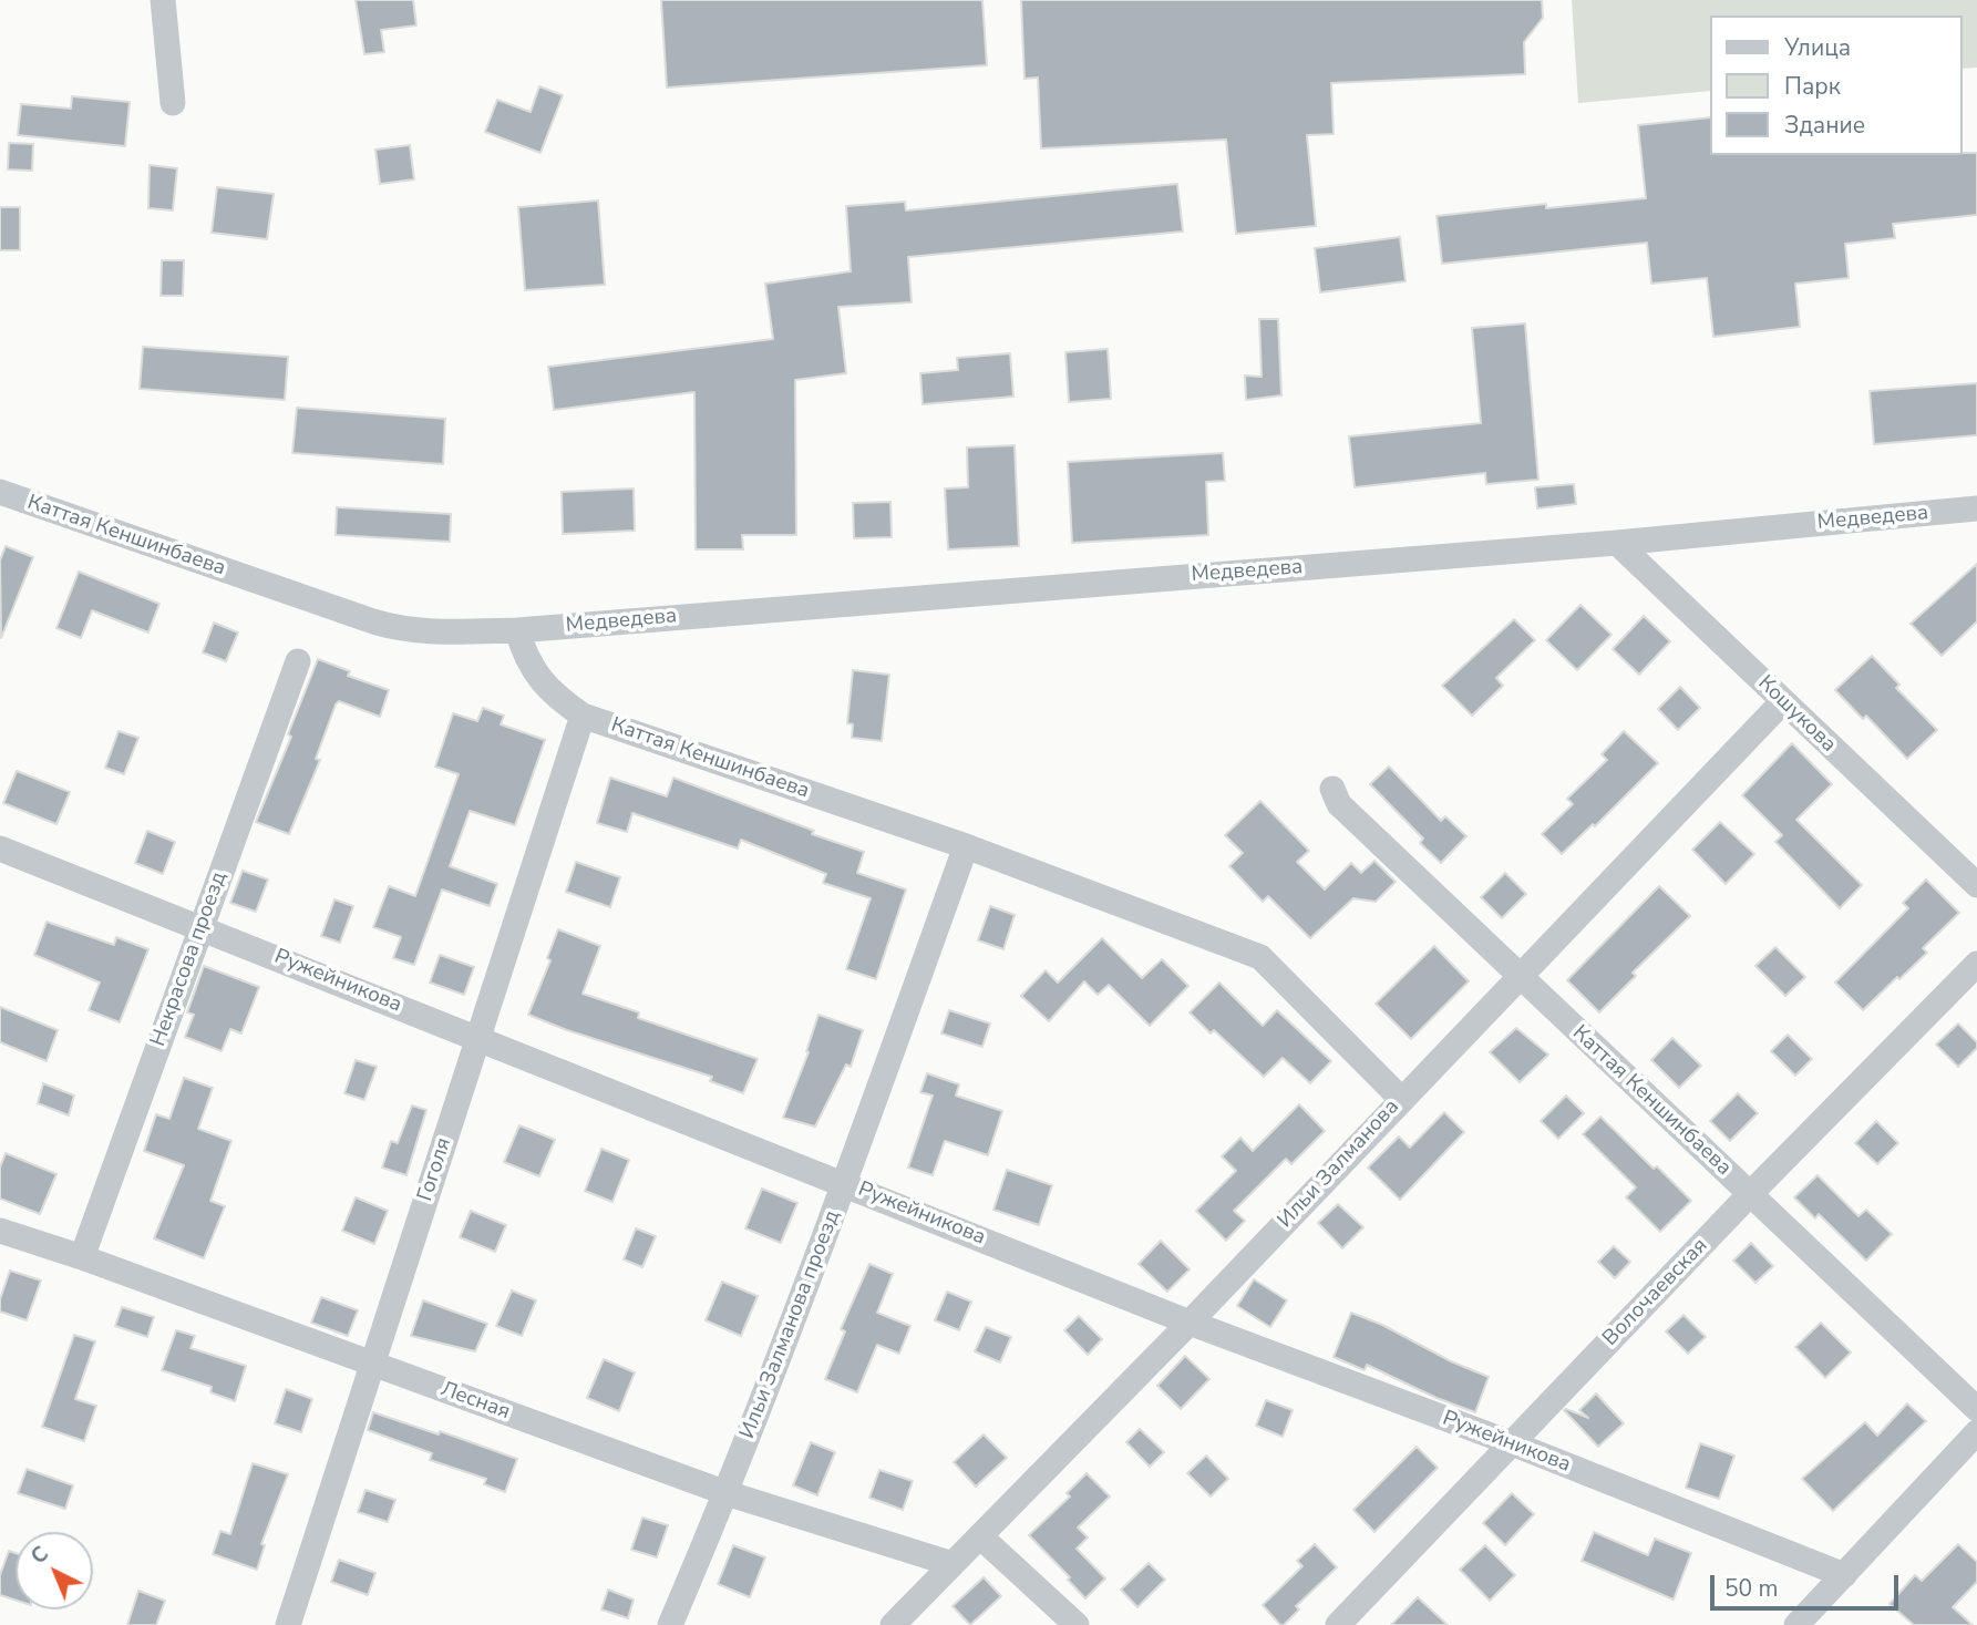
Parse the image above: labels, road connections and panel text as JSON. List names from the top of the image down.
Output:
{
  "streets": {
    "street": [
      "Медведева",
      "Каттая Кеншинбаева",
      "Кошукова",
      "Некрасова проезд",
      "Ружейникова",
      "Ильи Залманова",
      "Гоголя",
      "Волочаевская",
      "Ильи Залманова проезд",
      "Лесная"
    ]
  },
  "crossings": [
    ["Медведева", "Каттая Кеншинбаева"],
    ["Медведева", "Кошукова"],
    ["Каттая Кеншинбаева", "Ильи Залманова"],
    ["Каттая Кеншинбаева", "Гоголя"],
    ["Каттая Кеншинбаева", "Волочаевская"],
    ["Каттая Кеншинбаева", "Ильи Залманова проезд"],
    ["Кошукова", "Ильи Залманова"],
    ["Некрасова проезд", "Ружейникова"],
    ["Некрасова проезд", "Лесная"],
    ["Ружейникова", "Ильи Залманова"],
    ["Ружейникова", "Гоголя"],
    ["Ружейникова", "Волочаевская"],
    ["Ружейникова", "Ильи Залманова проезд"],
    ["Ильи Залманова", "Лесная"],
    ["Гоголя", "Лесная"],
    ["Ильи Залманова проезд", "Лесная"]
  ],
  "legend": ["Улица", "Парк", "Здание"],
  "scale_bar": "50 m",
  "north": "top left"
}
